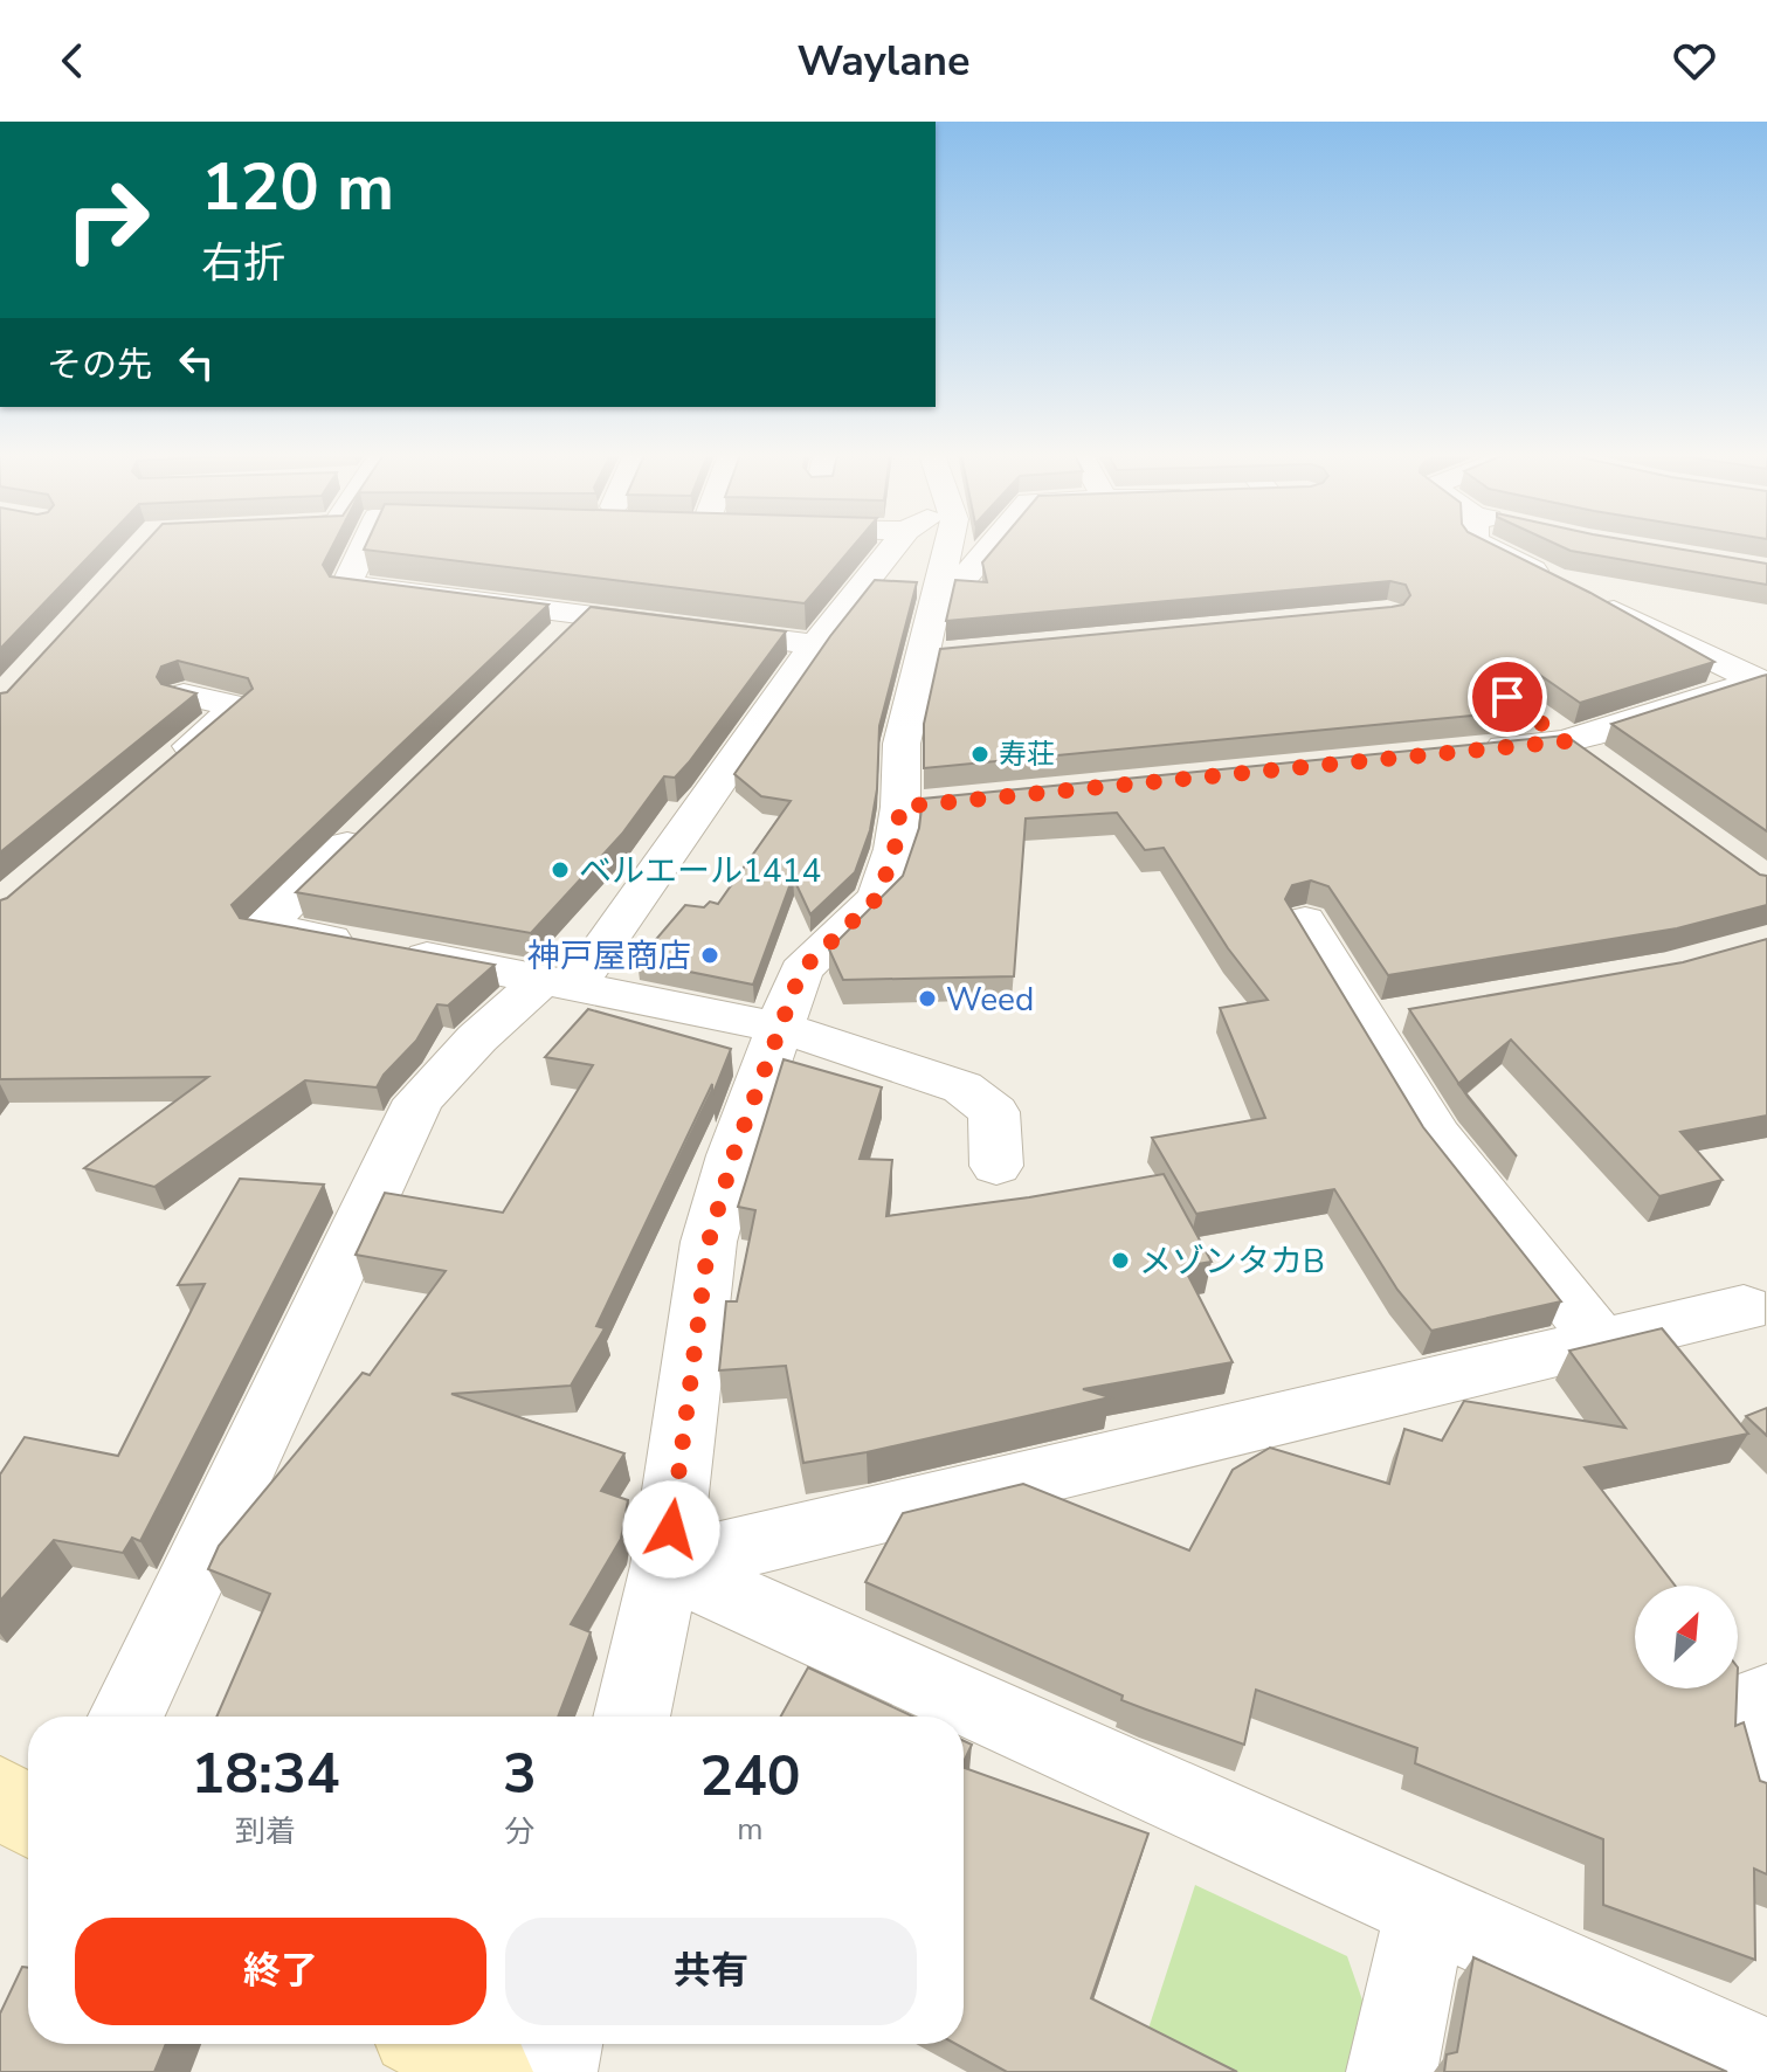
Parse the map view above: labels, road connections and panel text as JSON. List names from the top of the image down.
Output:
{
  "places": [
    "寿荘",
    "ベルエール1414",
    "神戸屋商店",
    "Weed",
    "メゾンタカB"
  ],
  "north": "top right",
  "page": {
    "header": "Waylane",
    "turn": ["120 m", "右折"],
    "then": "その先",
    "eta": [
      "18:34",
      "到着",
      "3",
      "分",
      "240",
      "m"
    ],
    "buttons": ["終了", "共有"]
  }
}
